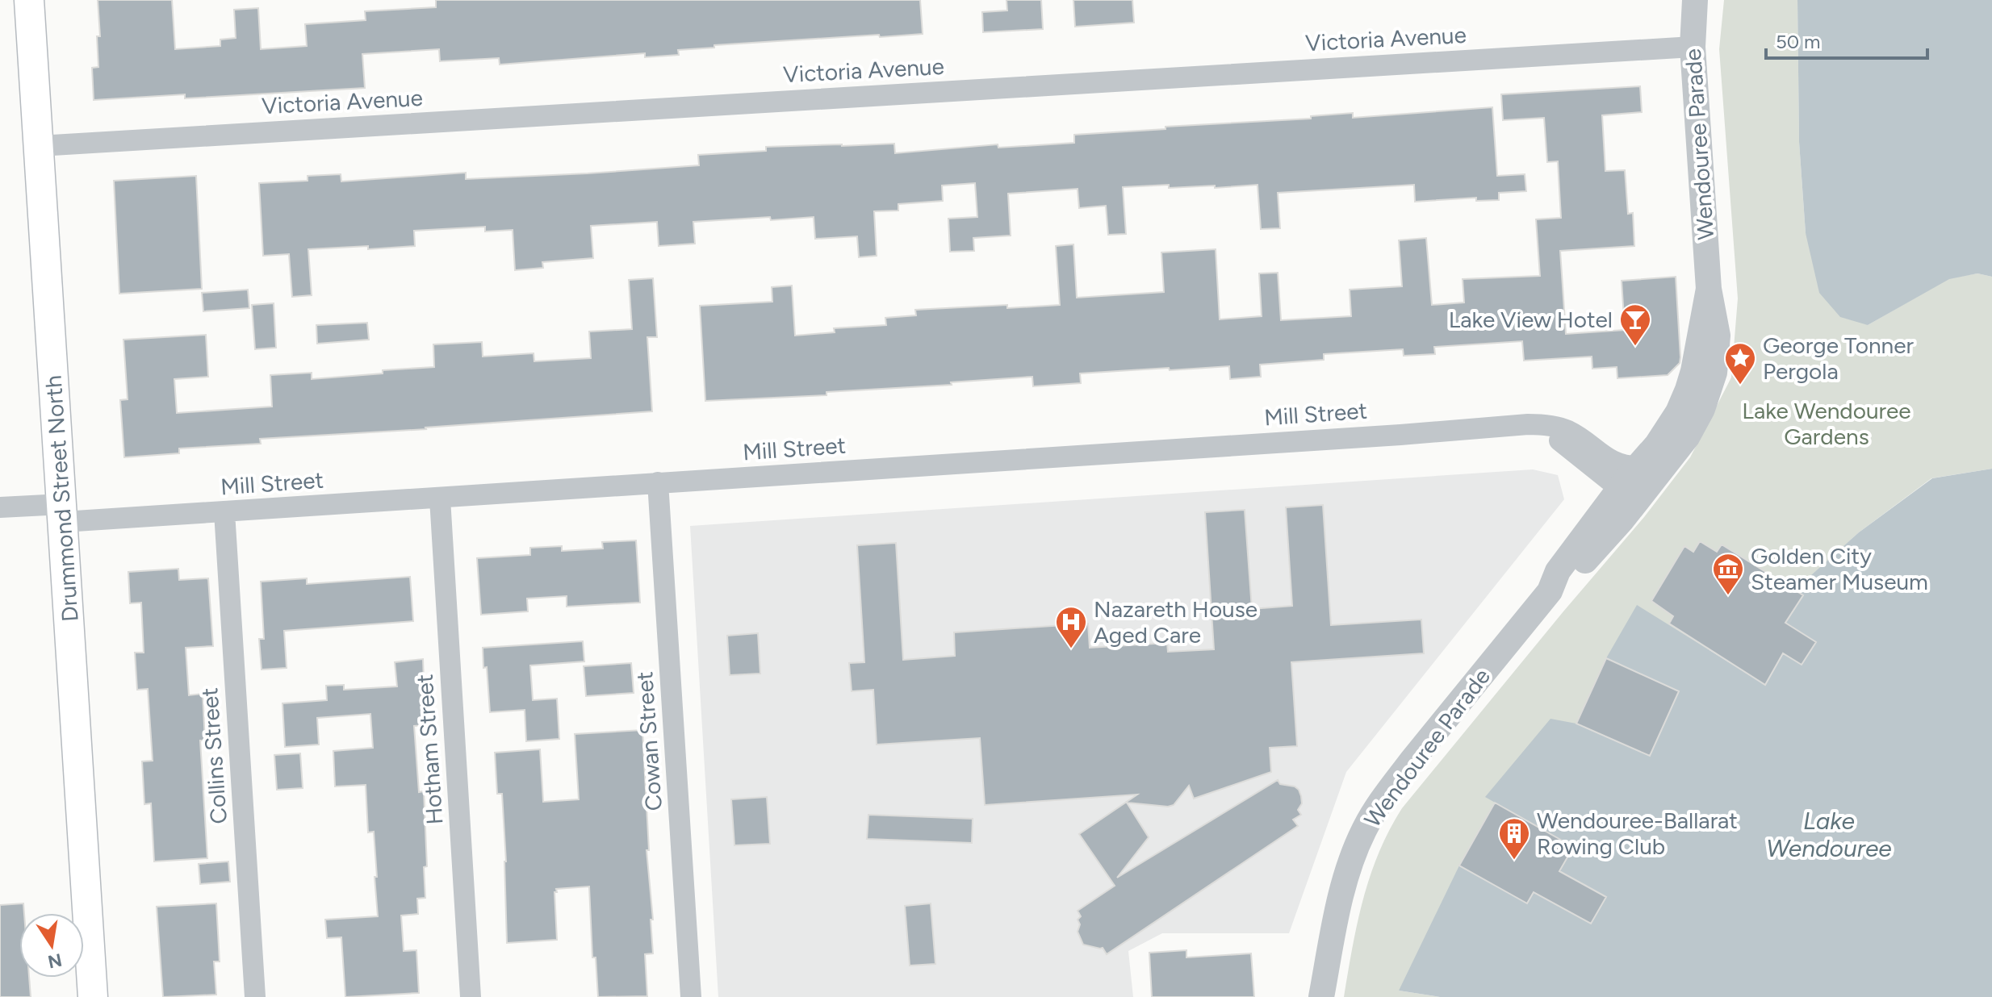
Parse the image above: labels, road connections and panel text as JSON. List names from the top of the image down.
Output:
{
  "streets": {
    "main road": ["Drummond Street North"],
    "street": [
      "Victoria Avenue",
      "Wendouree Parade",
      "Mill Street",
      "Cowan Street",
      "Hotham Street",
      "Collins Street"
    ]
  },
  "crossings": [
    ["Victoria Avenue", "Wendouree Parade"],
    ["Victoria Avenue", "Drummond Street North"],
    ["Wendouree Parade", "Mill Street"],
    ["Mill Street", "Drummond Street North"],
    ["Mill Street", "Cowan Street"],
    ["Mill Street", "Hotham Street"],
    ["Mill Street", "Collins Street"]
  ],
  "water": ["Lake Wendouree"],
  "parks": ["Lake Wendouree Gardens"],
  "places": {
    "bar": ["Lake View Hotel"],
    "place": ["George Tonner Pergola"],
    "museum": ["Golden City Steamer Museum"],
    "hospital": ["Nazareth House Aged Care"],
    "building": ["Wendouree-Ballarat Rowing Club"]
  },
  "scale_bar": "50 m",
  "north": "bottom"
}
